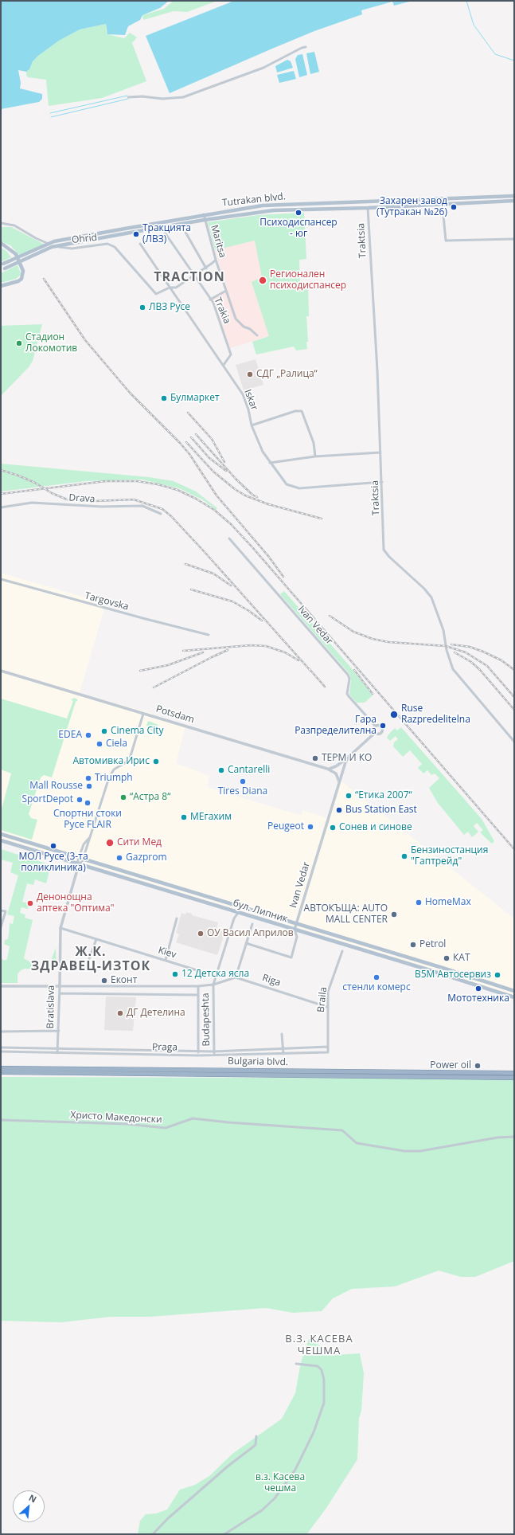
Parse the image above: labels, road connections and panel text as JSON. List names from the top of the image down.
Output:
{
  "streets": {
    "highway": ["Bulgaria blvd."],
    "main road": ["Tutrakan blvd.", "бул. Липник"],
    "street": [
      "Ohrid",
      "Traktsia",
      "Maritsa",
      "Trakia",
      "Iskar",
      "Drava",
      "Targovska",
      "Ivan Vedar",
      "Potsdam",
      "Kiev",
      "Riga",
      "Braila",
      "Bratislava",
      "Budapeshta",
      "Praga",
      "Христо Македонски"
    ]
  },
  "crossings": [
    ["Tutrakan blvd.", "Traktsia"],
    ["Tutrakan blvd.", "Maritsa"],
    ["Ohrid", "Iskar"],
    ["Traktsia", "Iskar"],
    ["Trakia", "Iskar"],
    ["Ivan Vedar", "Potsdam"],
    ["Ivan Vedar", "бул. Липник"],
    ["бул. Липник", "Bratislava"],
    ["бул. Липник", "Budapeshta"],
    ["Kiev", "Bratislava"],
    ["Kiev", "Budapeshta"],
    ["Riga", "Braila"],
    ["Braila", "Praga"],
    ["Bratislava", "Praga"],
    ["Budapeshta", "Praga"]
  ],
  "districts": ["TRACTION", "Ж.К. ЗДРАВЕЦ-ИЗТОК", "В.З. КАСЕВА ЧЕШМА"],
  "parks": ["в.з. Касева чешма"],
  "places": [
    "Захарен завод (Тутракан №26)",
    "Психодиспансер - юг",
    "Тракцията (ЛВЗ)",
    "Регионален психодиспансер",
    "ЛВЗ Русе",
    "Стадион Локомотив",
    "СДГ „Ралица“",
    "Булмаркет",
    "Ruse Razpredelitelna",
    "Гара Разпределителна",
    "Cinema City",
    "EDEA",
    "Ciela",
    "ТЕРМ И КО",
    "Автомивка Ирис",
    "Cantarelli",
    "Triumph",
    "Tires Diana",
    "Mall Rousse",
    "“Етика 2007“",
    "“Астра 8“",
    "SportDepot",
    "Спортни стоки Русе FLAIR",
    "Bus Station East",
    "МЕгахим",
    "Peugeot",
    "Сонев и синове",
    "Сити Мед",
    "МОЛ Русе (3-та поликлиника)",
    "Бензиностанция \"Гаптрейд\"",
    "Gazprom",
    "HomeMax",
    "Денонощна аптека \"Оптима\"",
    "АВТОКЪЩА: AUTO MALL CENTER",
    "ОУ Васил Априлов",
    "Petrol",
    "КАТ",
    "12 Детска ясла",
    "В5М Автосервиз",
    "стенли комерс",
    "Еконт",
    "Мототехника",
    "ДГ Детелина",
    "Power oil"
  ],
  "north": "top right"
}
